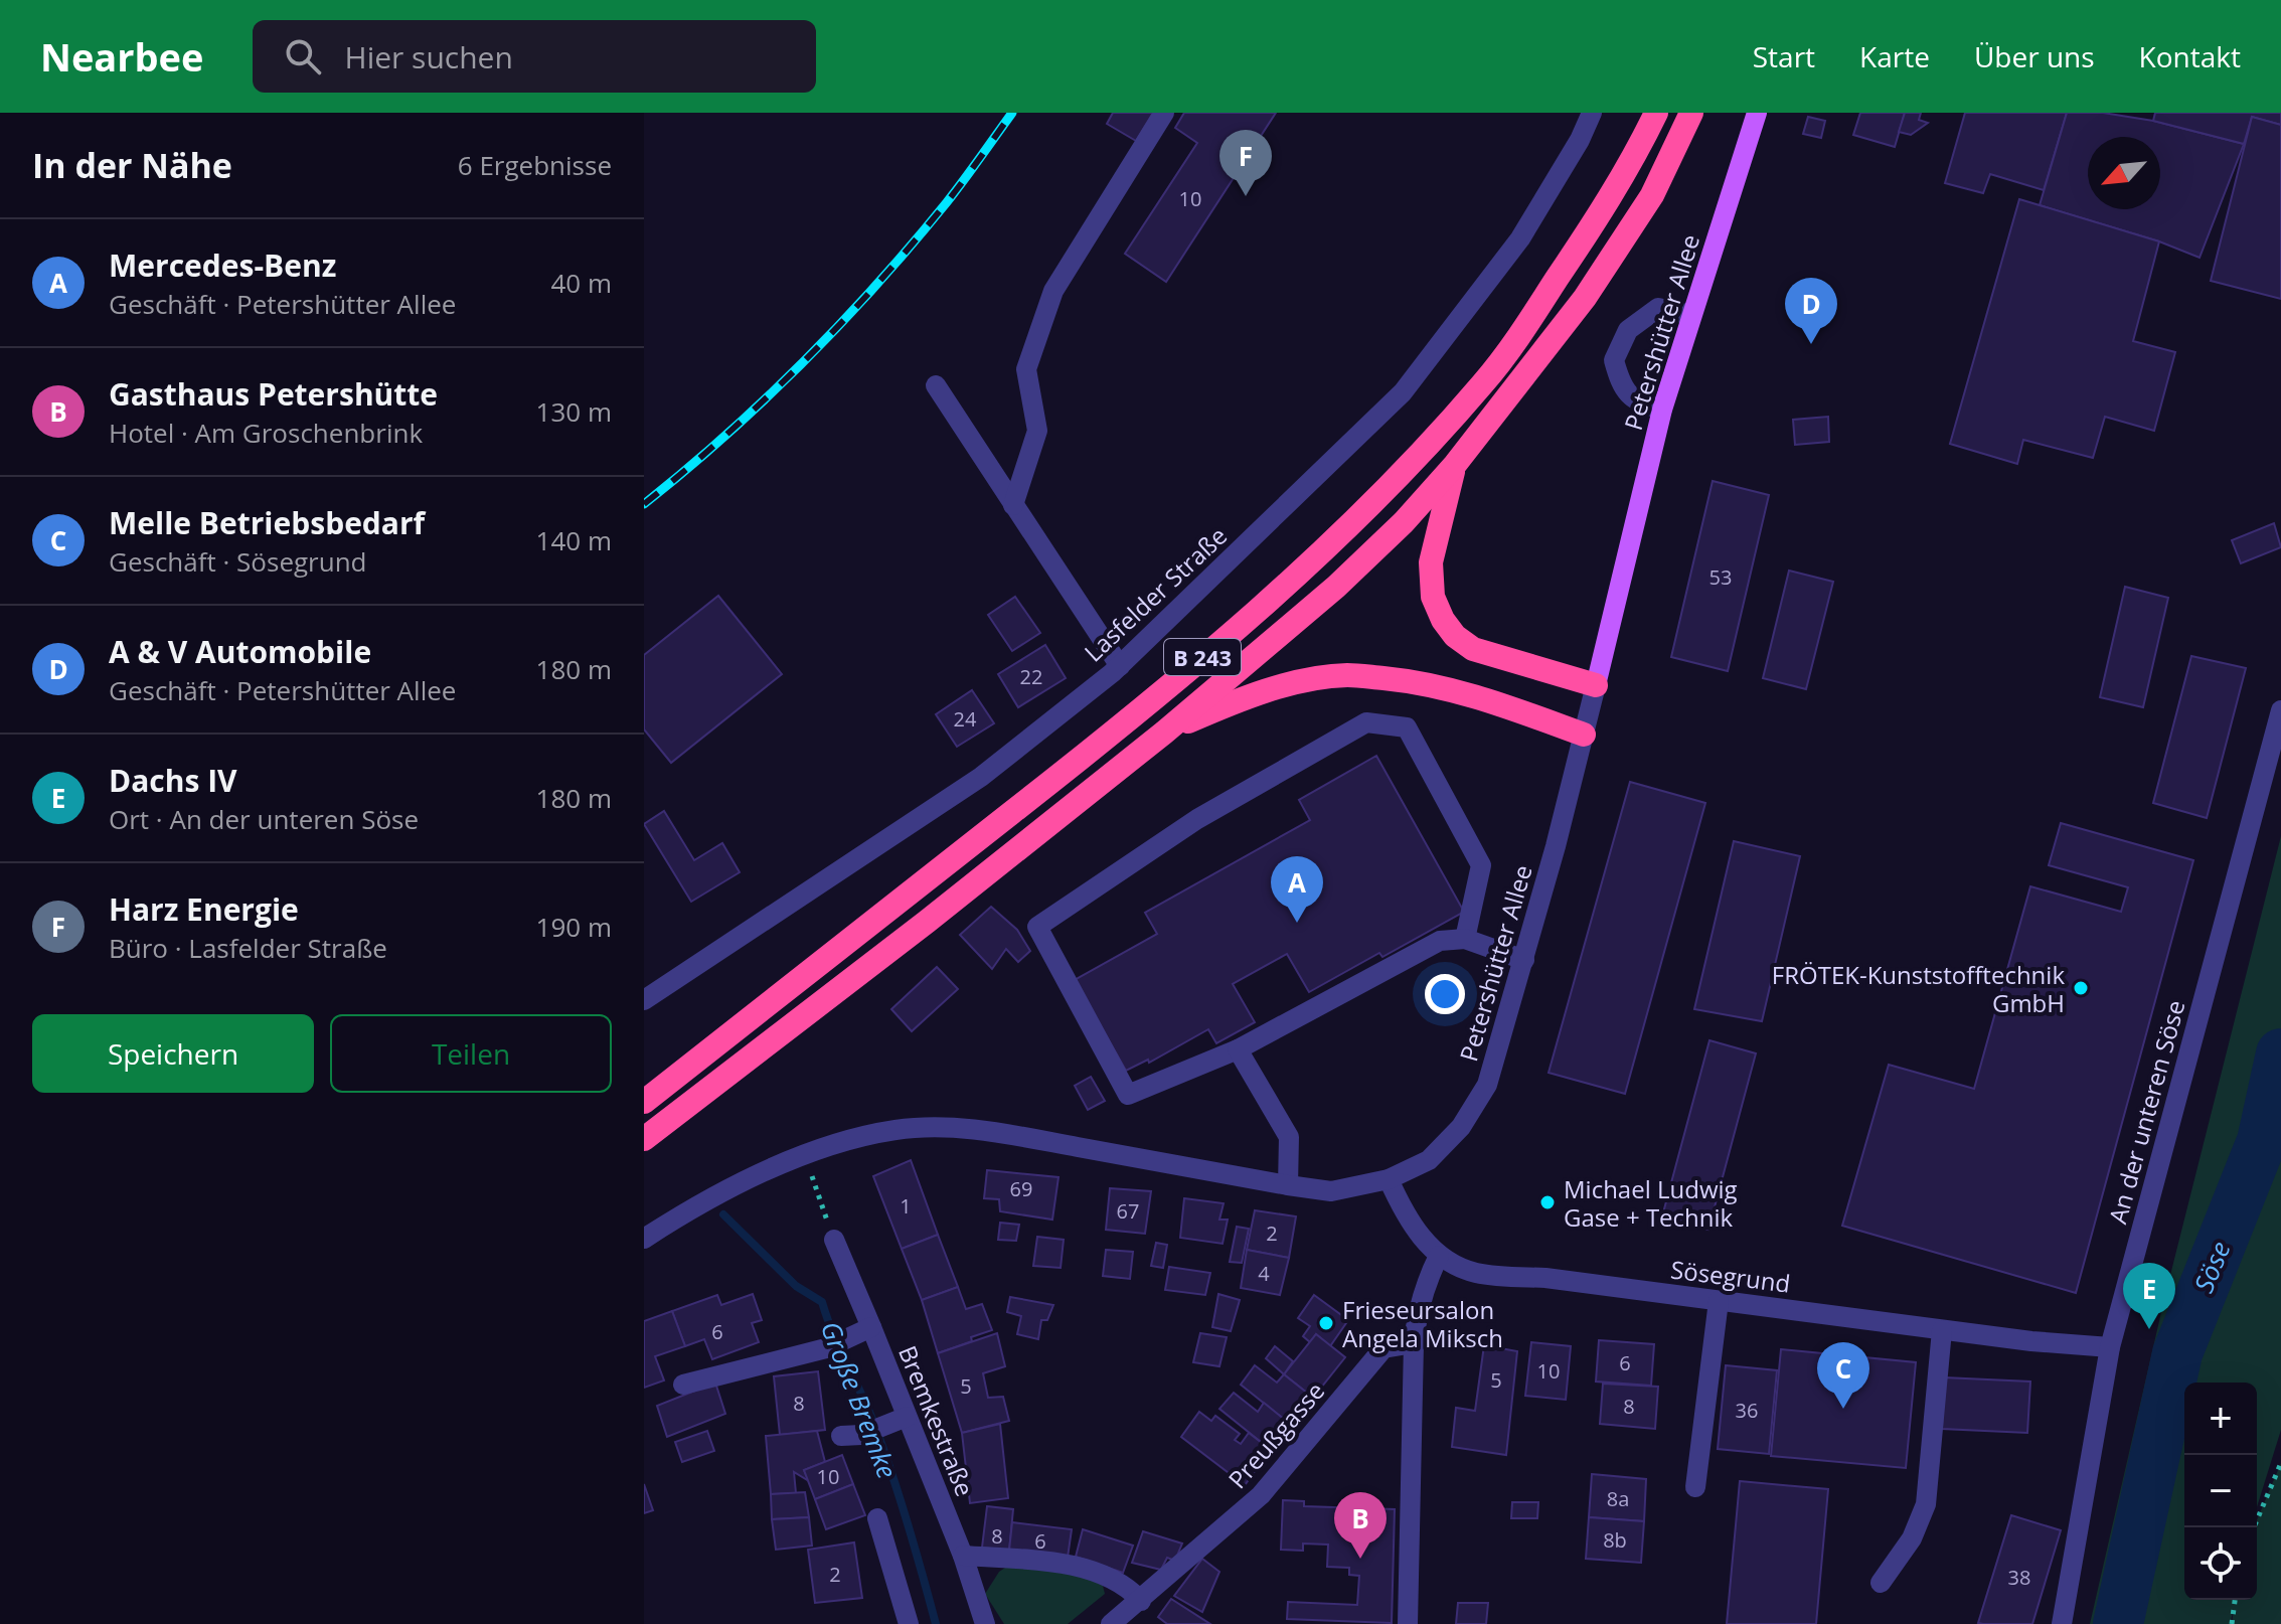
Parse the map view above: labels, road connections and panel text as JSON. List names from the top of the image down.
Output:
{
  "streets": {
    "highway": ["B 243"],
    "main road": ["Petershütter Allee"],
    "street": [
      "Lasfelder Straße",
      "An der unteren Söse",
      "Sösegrund",
      "Bremkestraße",
      "Preußgasse"
    ]
  },
  "crossings": [
    ["Petershütter Allee", "Sösegrund"],
    ["An der unteren Söse", "Sösegrund"]
  ],
  "water": ["Söse", "Große Bremke"],
  "places": ["FRÖTEK-Kunststofftechnik GmbH", "Michael Ludwig Gase + Technik", "Frieseursalon Angela Miksch"],
  "house_numbers": [
    "10",
    "53",
    "22",
    "24",
    "69",
    "1",
    "67",
    "2",
    "4",
    "6",
    "6",
    "10",
    "5",
    "5",
    "8",
    "8",
    "36",
    "10",
    "8a",
    "8",
    "8b",
    "6",
    "2",
    "38"
  ],
  "north": "bottom left",
  "page": {
    "header": "Nearbee",
    "search": "Hier suchen",
    "nav": [
      "Start",
      "Karte",
      "Über uns",
      "Kontakt"
    ],
    "heading": ["In der Nähe", "6 Ergebnisse"],
    "pins": [
      "F",
      "D",
      "A",
      "E",
      "C",
      "B"
    ],
    "list": [
      {
        "mark": "A",
        "name": "Mercedes-Benz",
        "note": "Geschäft · Petershütter Allee",
        "value": "40 m"
      },
      {
        "mark": "B",
        "name": "Gasthaus Petershütte",
        "note": "Hotel · Am Groschenbrink",
        "value": "130 m"
      },
      {
        "mark": "C",
        "name": "Melle Betriebsbedarf",
        "note": "Geschäft · Sösegrund",
        "value": "140 m"
      },
      {
        "mark": "D",
        "name": "A & V Automobile",
        "note": "Geschäft · Petershütter Allee",
        "value": "180 m"
      },
      {
        "mark": "E",
        "name": "Dachs IV",
        "note": "Ort · An der unteren Söse",
        "value": "180 m"
      },
      {
        "mark": "F",
        "name": "Harz Energie",
        "note": "Büro · Lasfelder Straße",
        "value": "190 m"
      }
    ],
    "buttons": ["Speichern", "Teilen"],
    "map_buttons": ["+", "−"]
  }
}
